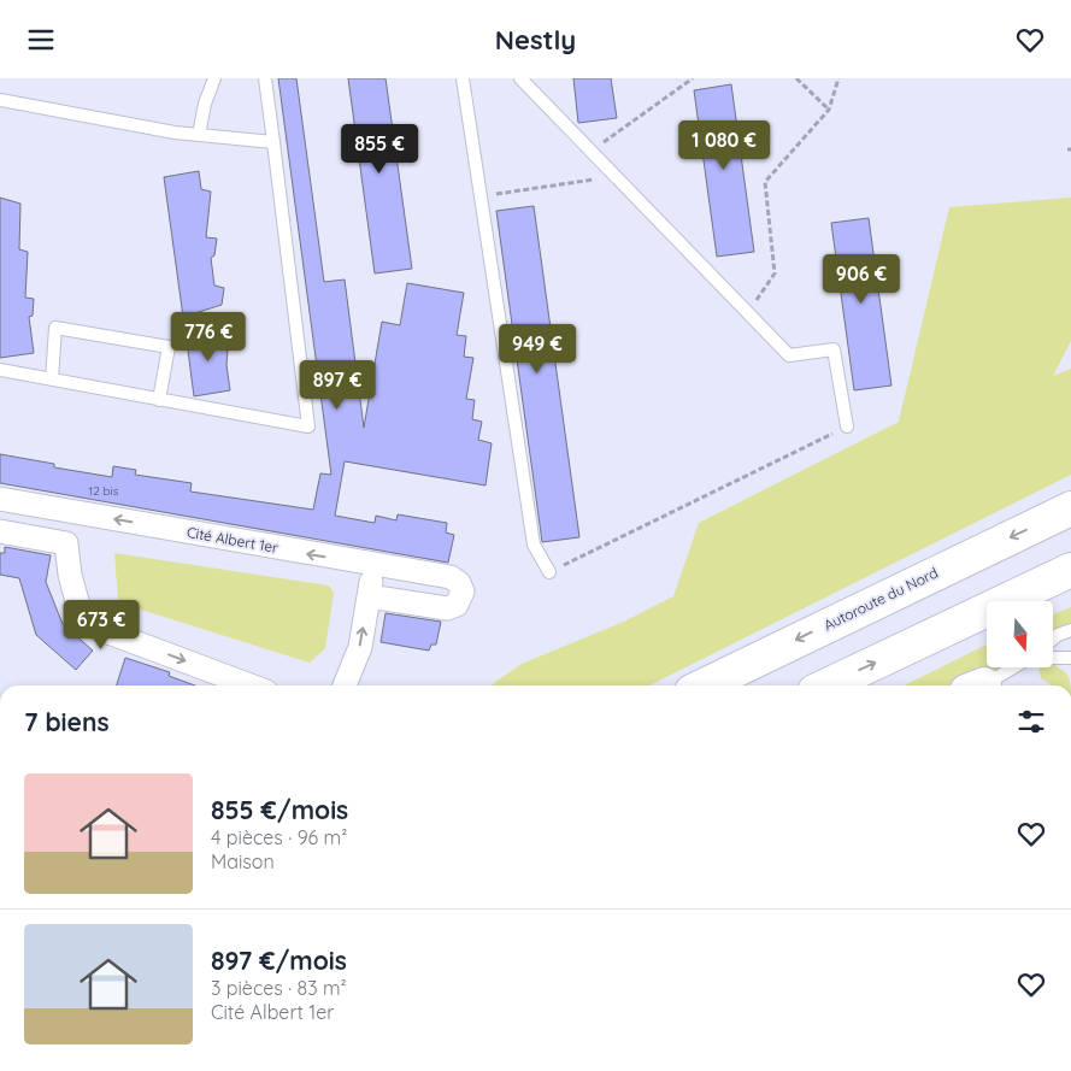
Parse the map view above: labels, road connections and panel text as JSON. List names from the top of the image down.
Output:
{
  "streets": {
    "highway": ["Autoroute du Nord"],
    "street": ["Cité Albert 1er"]
  },
  "one_way": ["Cité Albert 1er"],
  "house_numbers": ["12 bis"],
  "north": "bottom",
  "page": {
    "header": "Nestly",
    "price": [
      "1 080 €",
      "855 €",
      "906 €",
      "776 €",
      "949 €",
      "897 €",
      "673 €"
    ],
    "heading": "7 biens",
    "list": [
      {
        "name": "855 €/mois",
        "note": "4 pièces · 96 m² · Maison"
      },
      {
        "name": "897 €/mois",
        "note": "3 pièces · 83 m² · Cité Albert 1er"
      }
    ]
  }
}
